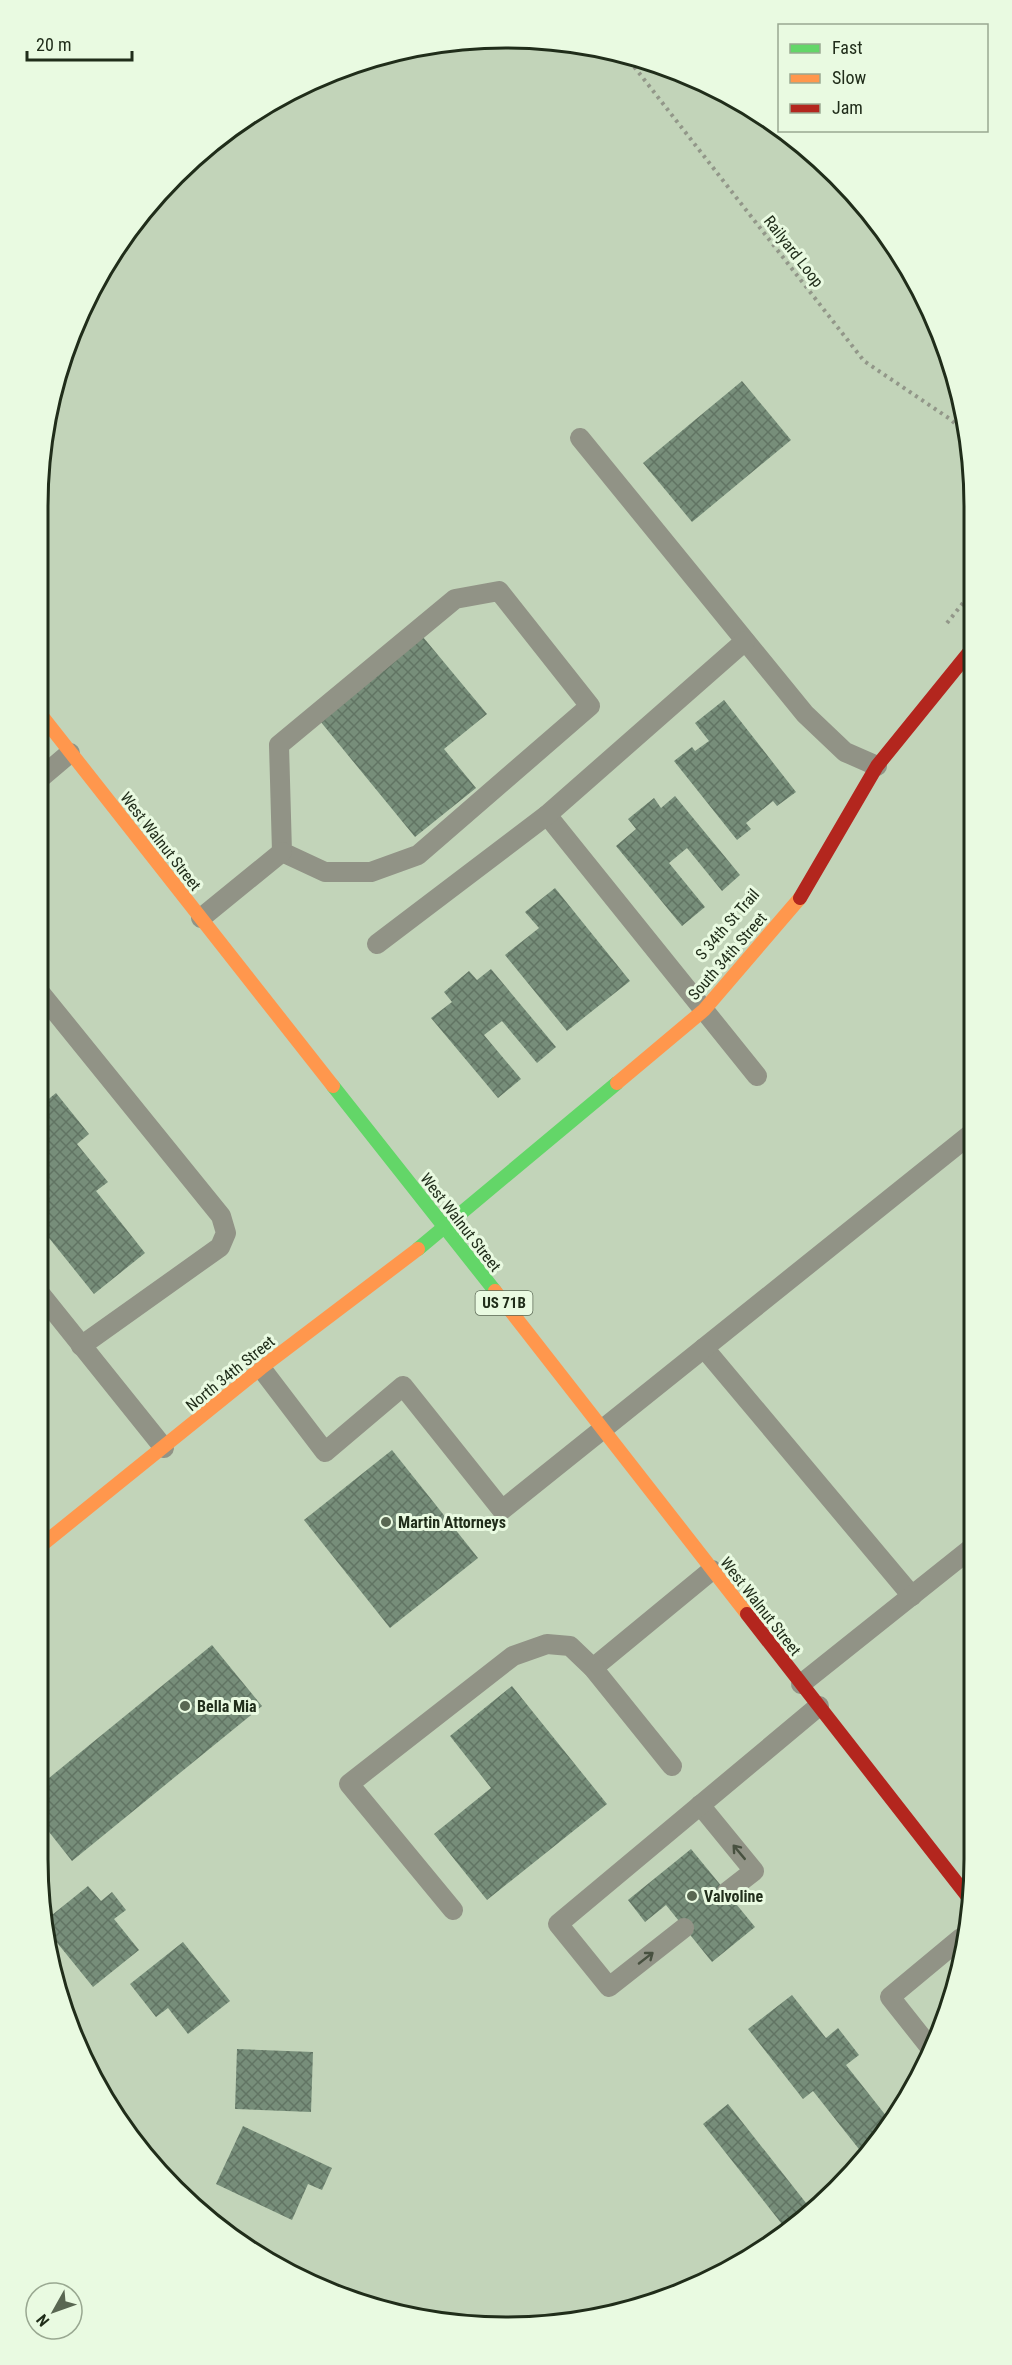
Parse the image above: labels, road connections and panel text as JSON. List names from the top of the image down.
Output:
{
  "streets": {
    "main road": [
      "West Walnut Street",
      "South 34th Street",
      "US 71B",
      "North 34th Street"
    ],
    "path": ["Railyard Loop"]
  },
  "crossings": [
    ["West Walnut Street", "South 34th Street"],
    ["West Walnut Street", "North 34th Street"],
    ["South 34th Street", "North 34th Street"]
  ],
  "places": ["Martin Attorneys", "Bella Mia", "Valvoline"],
  "legend": ["Fast", "Slow", "Jam"],
  "scale_bar": "20 m",
  "north": "bottom left"
}
